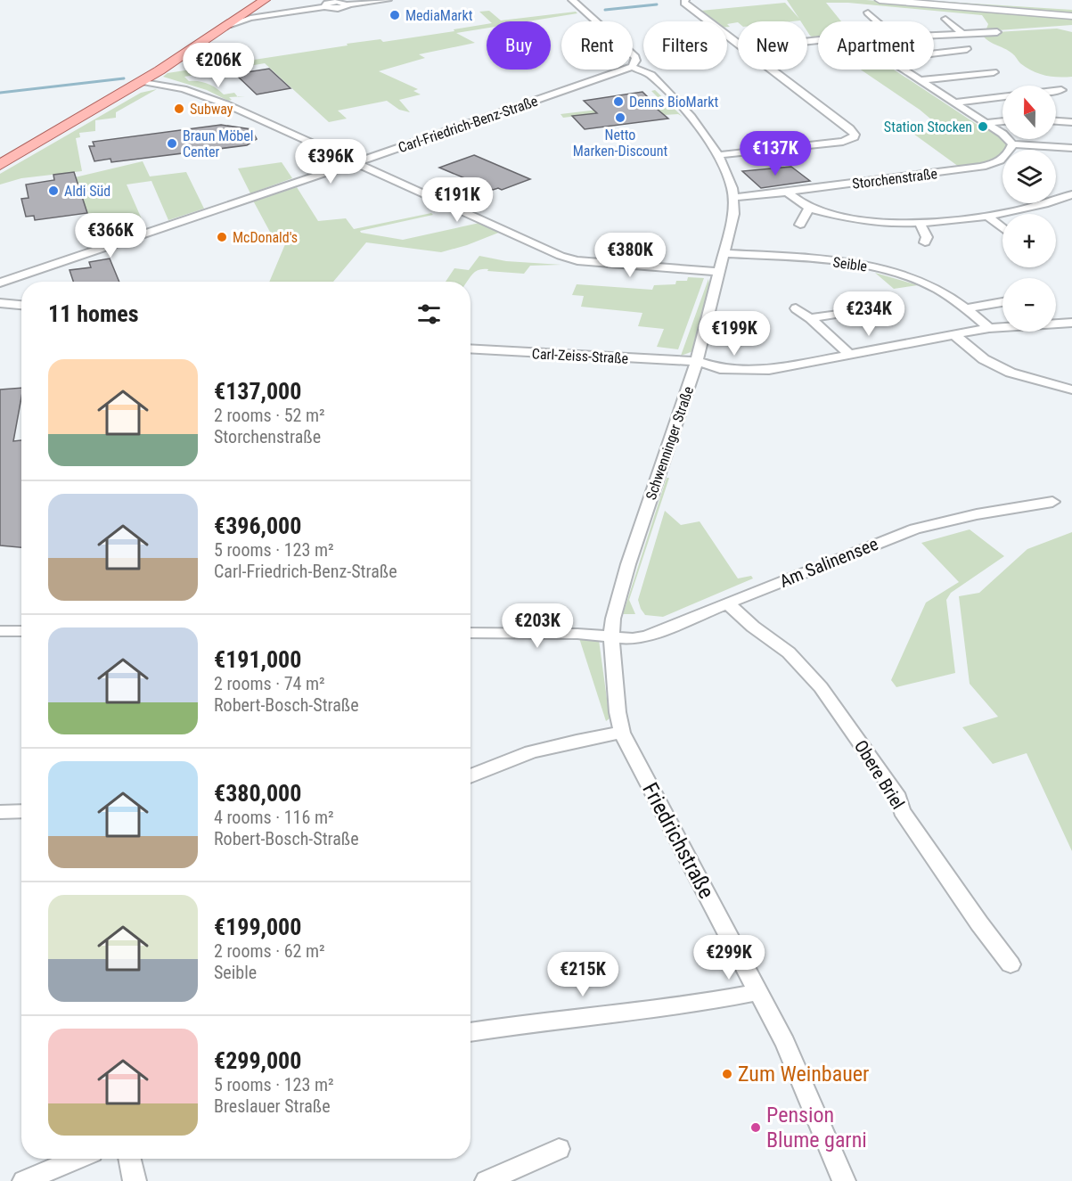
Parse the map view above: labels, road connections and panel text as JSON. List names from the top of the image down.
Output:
{
  "streets": {
    "street": [
      "Carl-Friedrich-Benz-Straße",
      "Storchenstraße",
      "Seible",
      "Carl-Zeiss-Straße",
      "Schwenninger Straße",
      "Am Salinensee",
      "Obere Briel",
      "Friedrichstraße"
    ]
  },
  "crossings": [
    ["Storchenstraße", "Schwenninger Straße"],
    ["Seible", "Schwenninger Straße"],
    ["Carl-Zeiss-Straße", "Schwenninger Straße"],
    ["Schwenninger Straße", "Am Salinensee"],
    ["Schwenninger Straße", "Friedrichstraße"],
    ["Am Salinensee", "Obere Briel"],
    ["Am Salinensee", "Friedrichstraße"]
  ],
  "places": [
    "MediaMarkt",
    "Denns BioMarkt",
    "Subway",
    "Netto Marken-Discount",
    "Station Stocken",
    "Braun Möbel Center",
    "Aldi Süd",
    "McDonald's",
    "Zum Weinbauer",
    "Pension Blume garni"
  ],
  "north": "top",
  "page": {
    "chip": [
      "Buy",
      "Rent",
      "Filters",
      "New",
      "Apartment"
    ],
    "price": [
      "€206K",
      "€137K",
      "€396K",
      "€191K",
      "€366K",
      "€380K",
      "€234K",
      "€199K",
      "€203K",
      "€299K",
      "€215K"
    ],
    "map_buttons": ["+", "−"],
    "heading": "11 homes",
    "list": [
      {
        "name": "€137,000",
        "note": "2 rooms · 52 m² · Storchenstraße"
      },
      {
        "name": "€396,000",
        "note": "5 rooms · 123 m² · Carl-Friedrich-Benz-Straße"
      },
      {
        "name": "€191,000",
        "note": "2 rooms · 74 m² · Robert-Bosch-Straße"
      },
      {
        "name": "€380,000",
        "note": "4 rooms · 116 m² · Robert-Bosch-Straße"
      },
      {
        "name": "€199,000",
        "note": "2 rooms · 62 m² · Seible"
      },
      {
        "name": "€299,000",
        "note": "5 rooms · 123 m² · Breslauer Straße"
      }
    ]
  }
}
